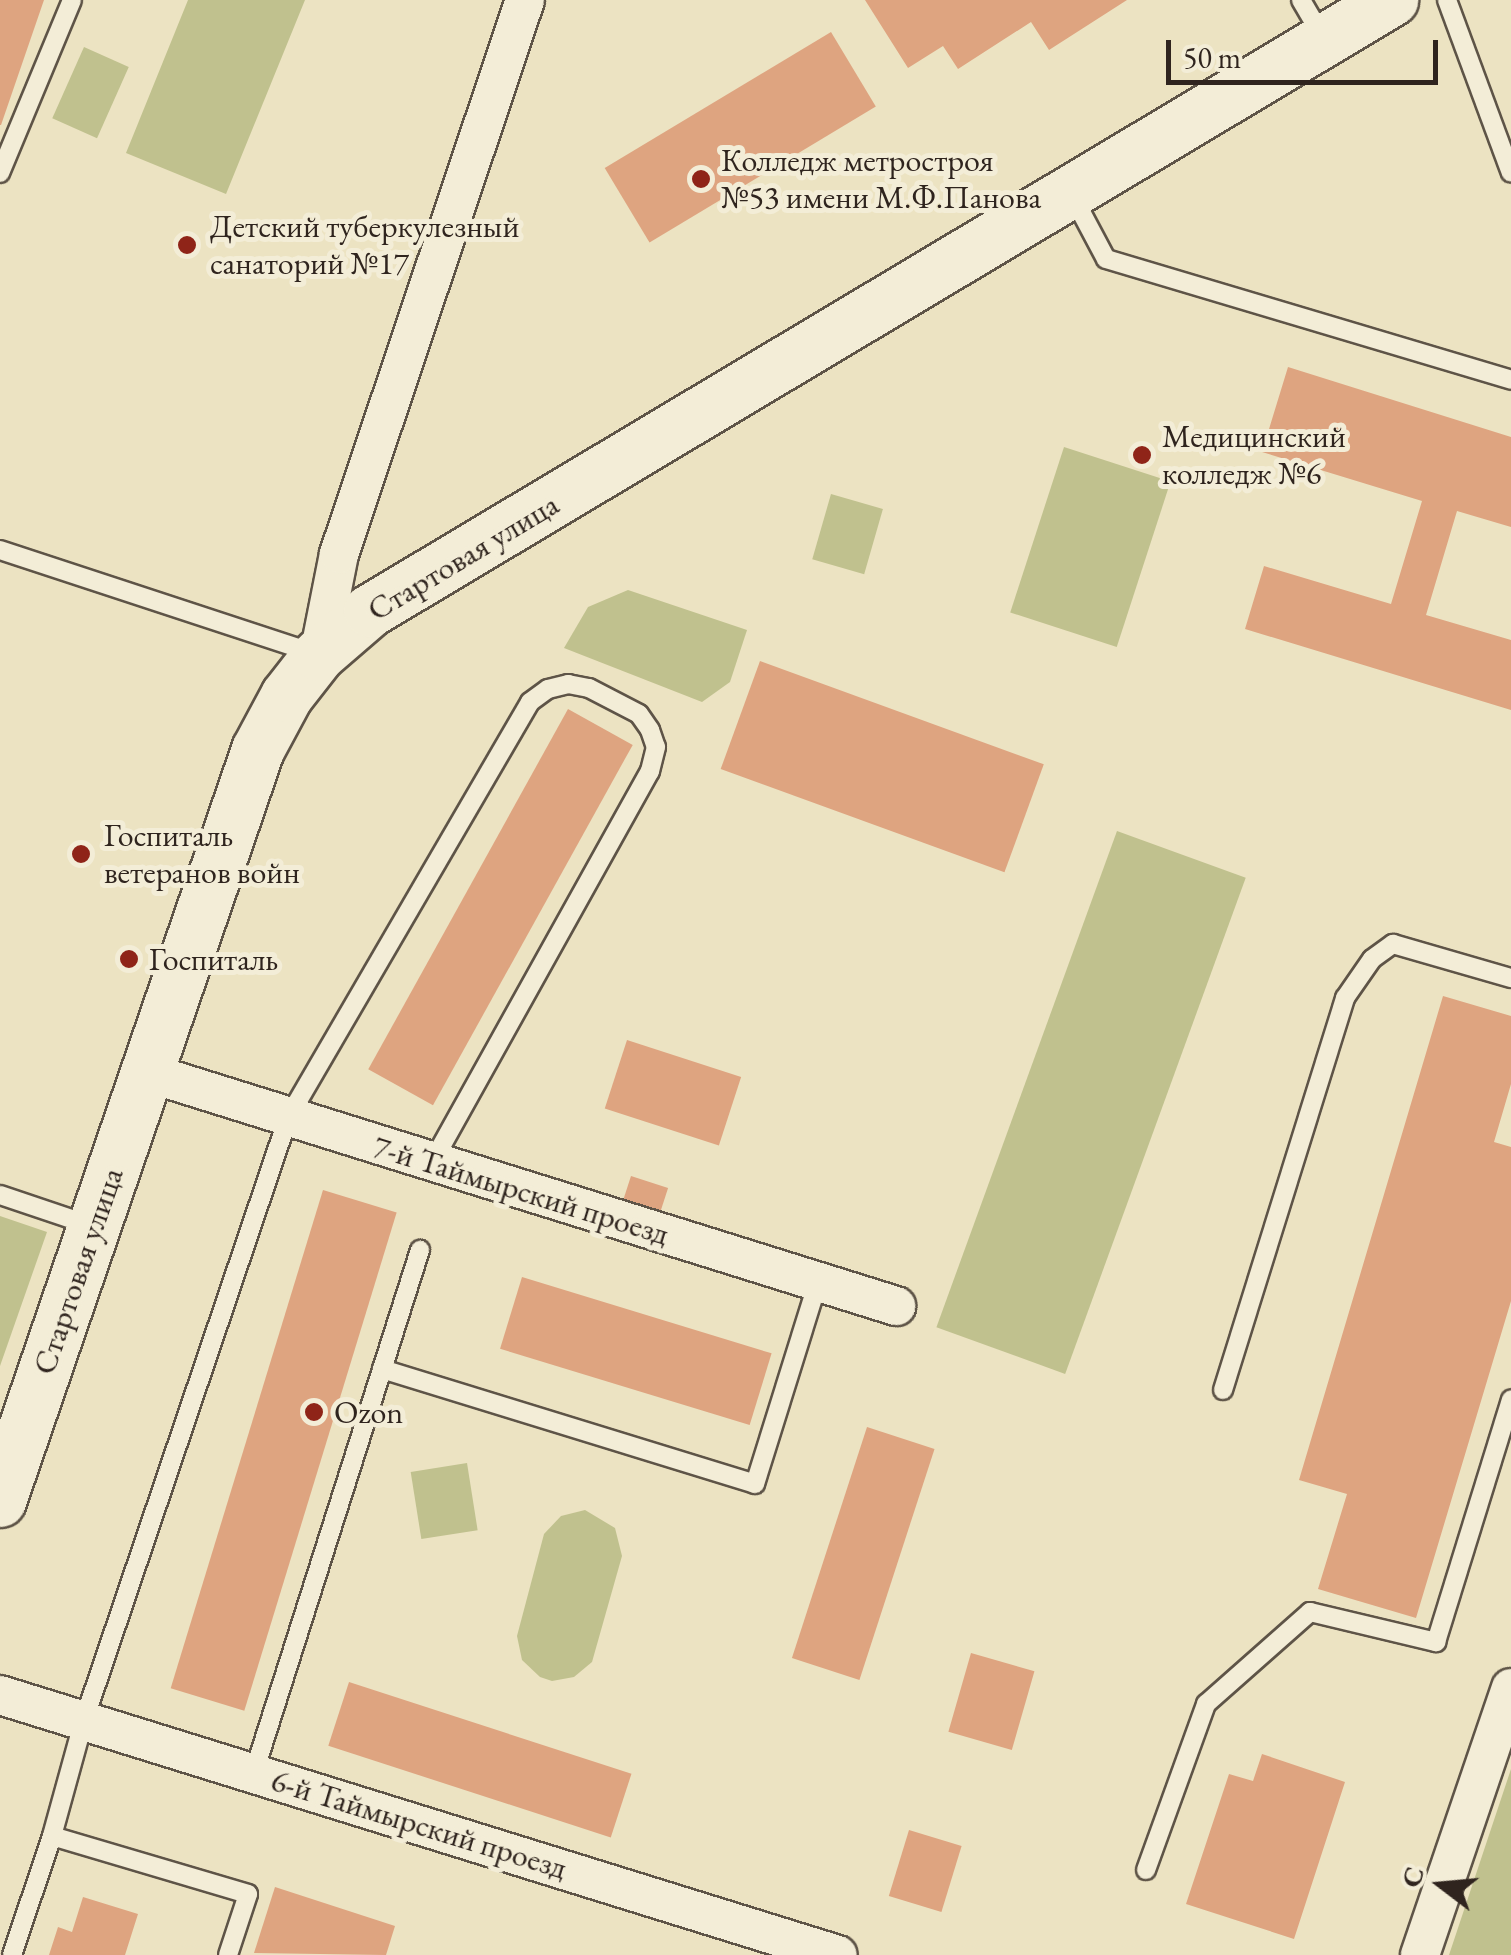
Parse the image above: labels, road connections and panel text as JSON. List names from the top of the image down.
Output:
{
  "streets": {
    "street": ["Стартовая улица", "7-й Таймырский проезд", "6-й Таймырский проезд"]
  },
  "crossings": [
    ["Стартовая улица", "7-й Таймырский проезд"]
  ],
  "places": [
    "Колледж метростроя №53 имени М.Ф.Панова",
    "Детский туберкулезный санаторий №17",
    "Медицинский колледж №6",
    "Госпиталь ветеранов войн",
    "Госпиталь",
    "Ozon"
  ],
  "scale_bar": "50 m",
  "north": "left"
}
